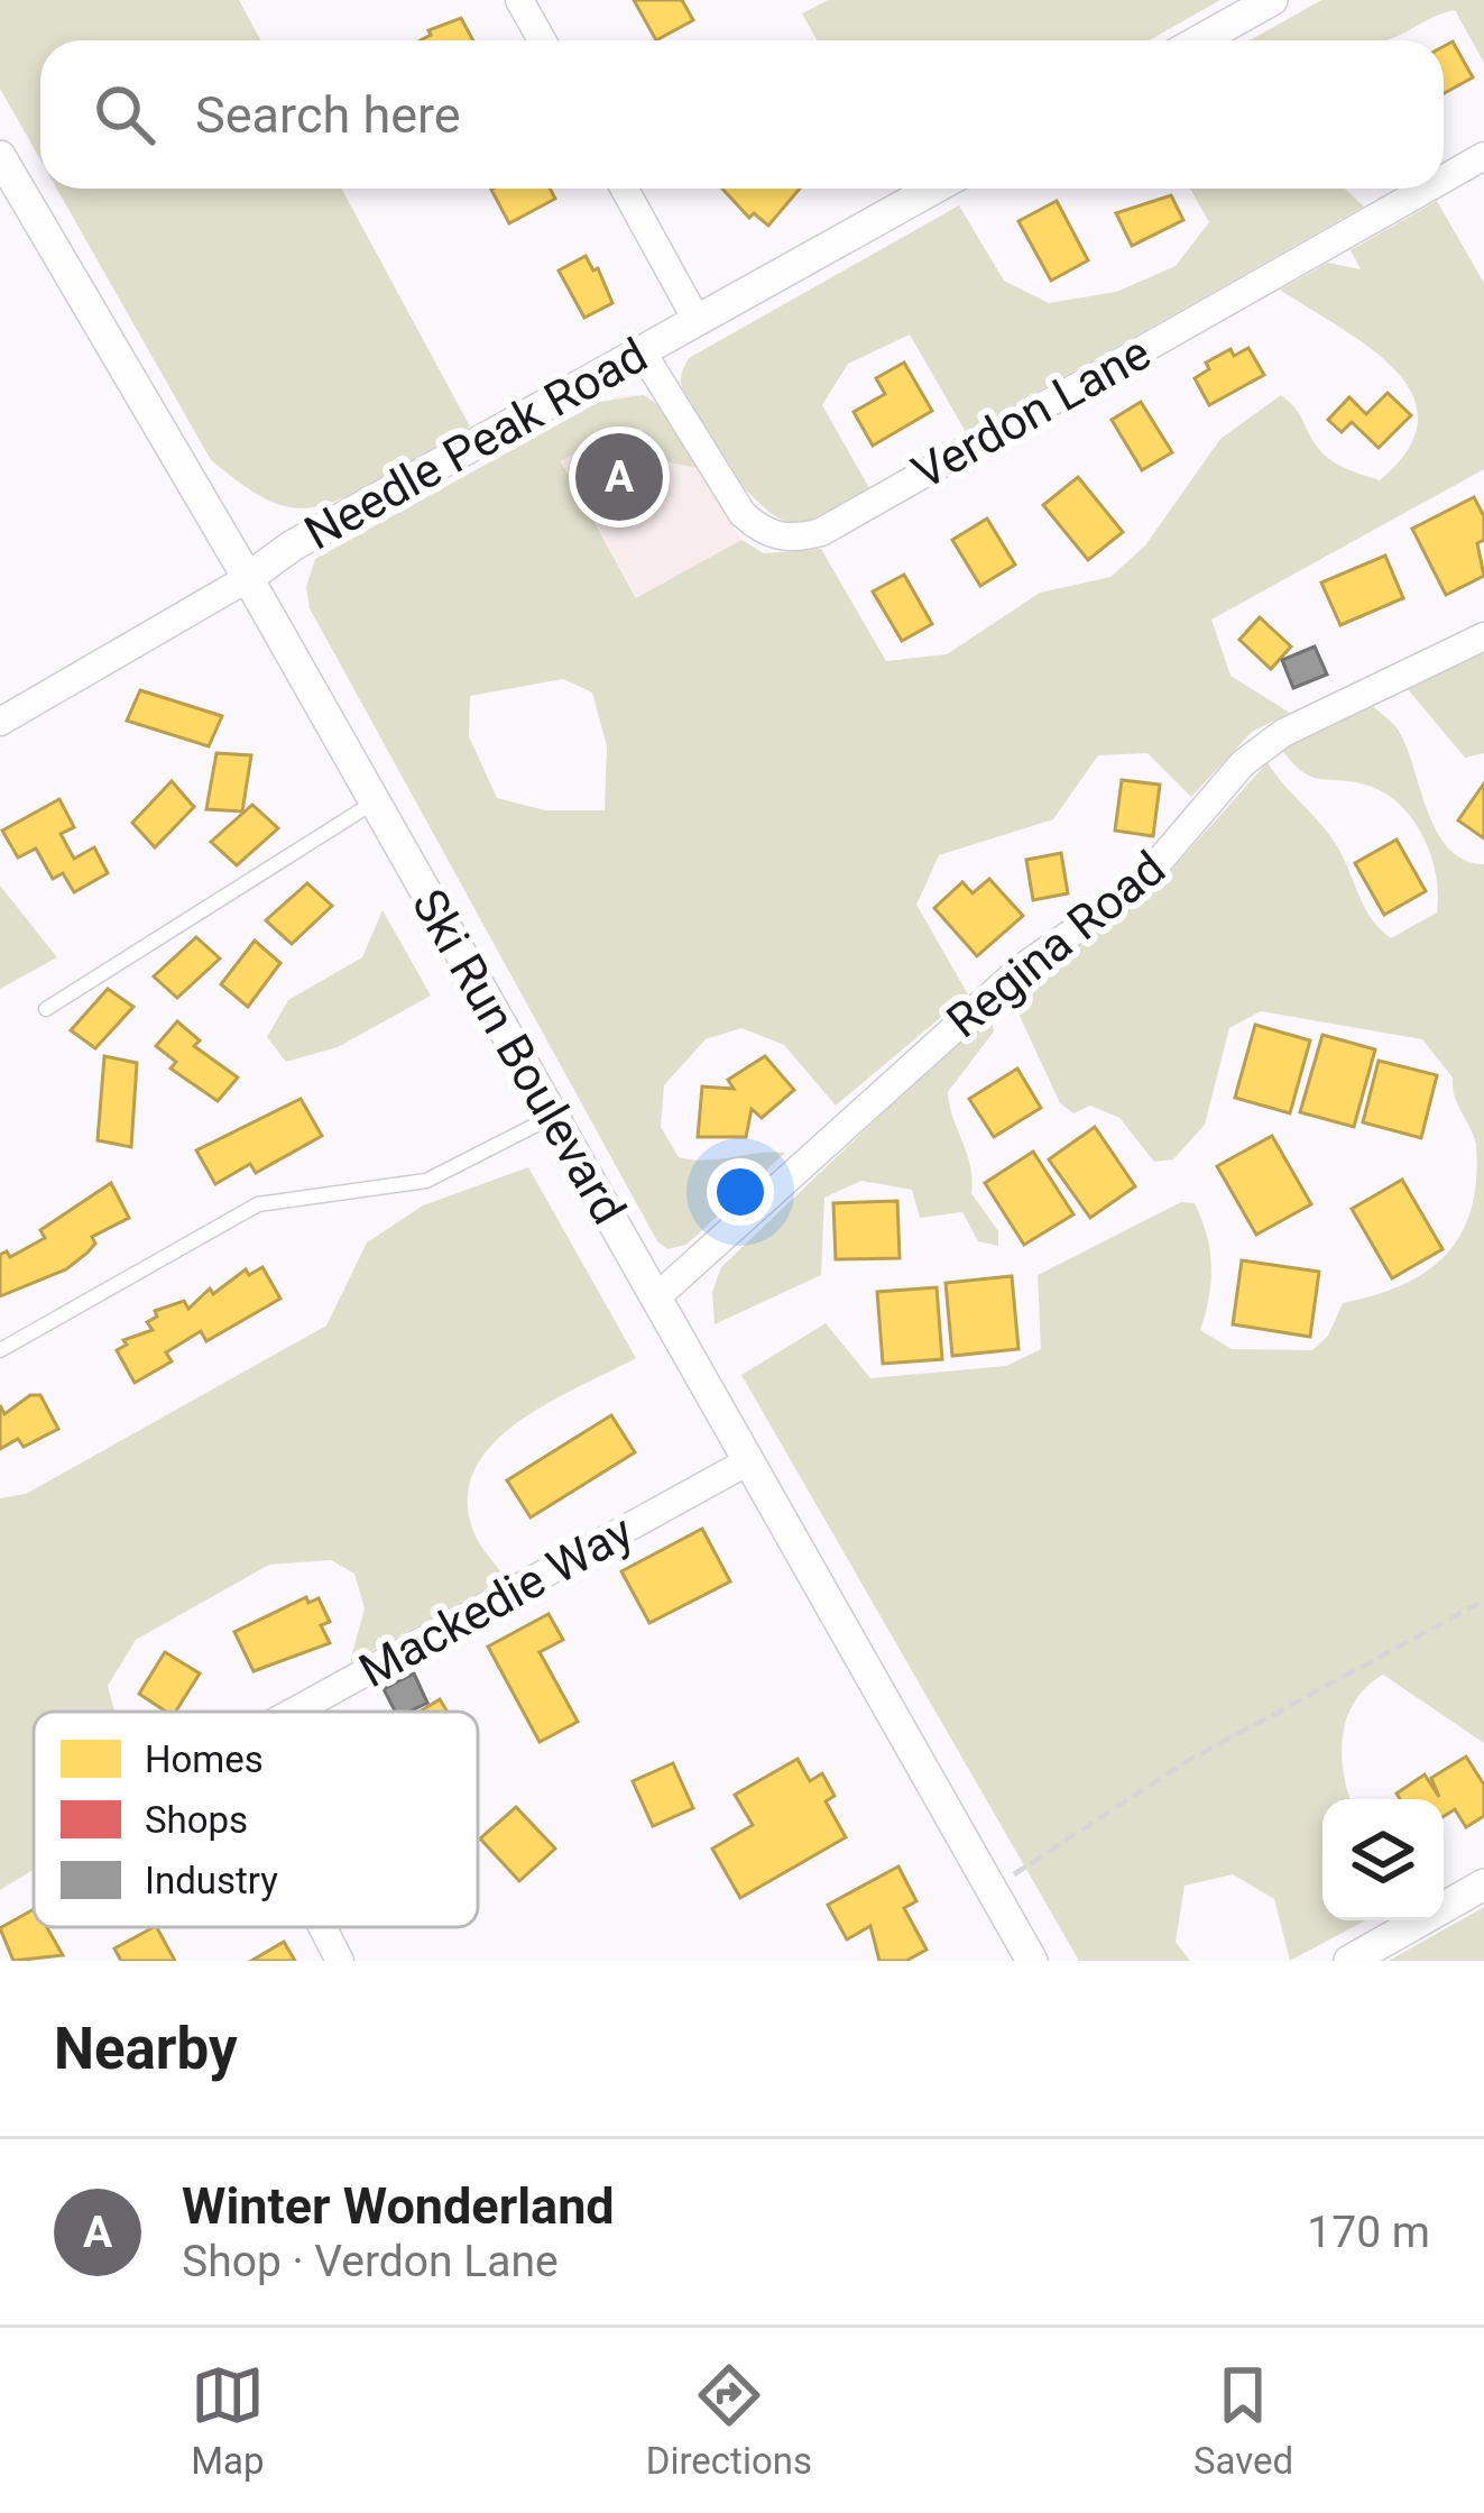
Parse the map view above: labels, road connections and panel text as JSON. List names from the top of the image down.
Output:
{
  "streets": {
    "street": [
      "Verdon Lane",
      "Needle Peak Road",
      "Regina Road",
      "Ski Run Boulevard",
      "Mackedie Way"
    ]
  },
  "crossings": [
    ["Verdon Lane", "Needle Peak Road"],
    ["Needle Peak Road", "Ski Run Boulevard"],
    ["Regina Road", "Ski Run Boulevard"],
    ["Ski Run Boulevard", "Mackedie Way"]
  ],
  "legend": ["Homes", "Shops", "Industry"],
  "page": {
    "search": "Search here",
    "pins": "A",
    "heading": "Nearby",
    "list": [
      {
        "mark": "A",
        "name": "Winter Wonderland",
        "note": "Shop · Verdon Lane",
        "value": "170 m"
      }
    ],
    "nav": ["Map", "Directions", "Saved"]
  }
}
